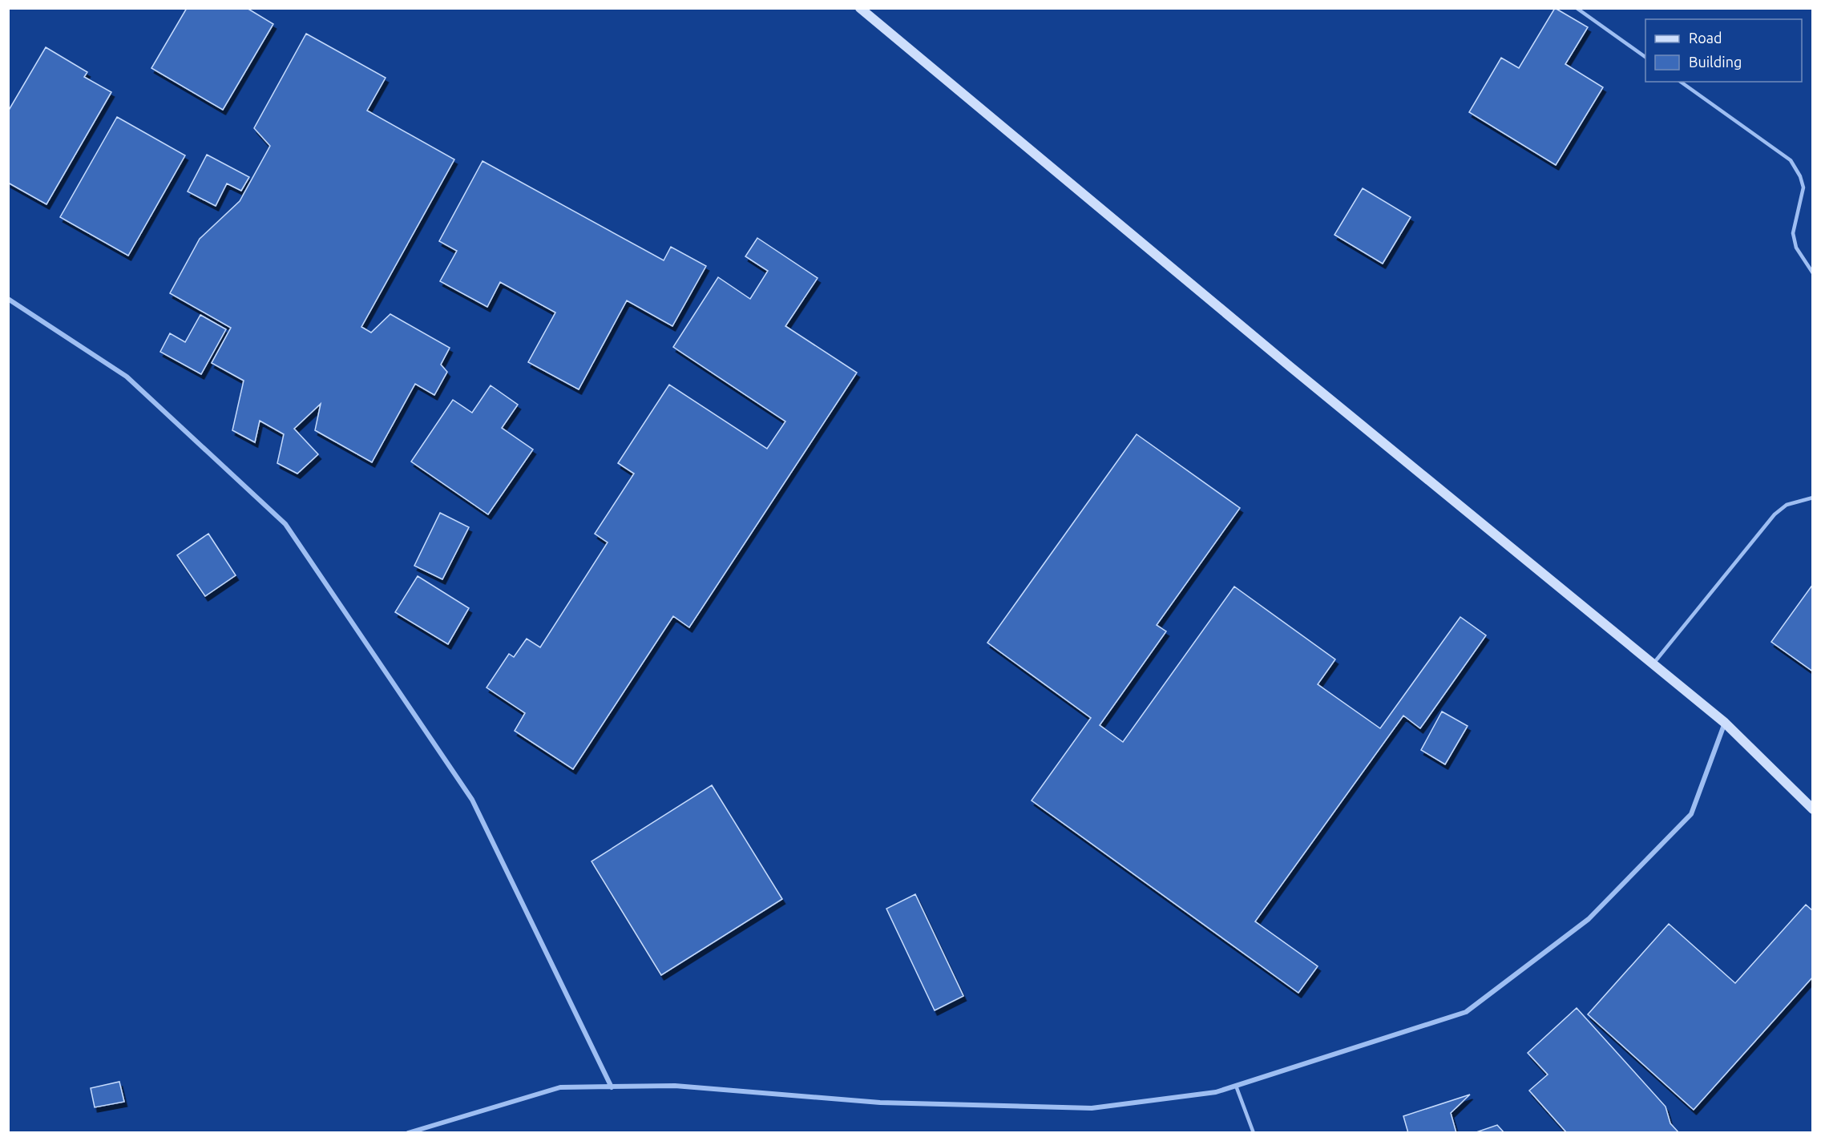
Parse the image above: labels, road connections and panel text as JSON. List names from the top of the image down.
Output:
{
  "legend": ["Road", "Building"]
}
